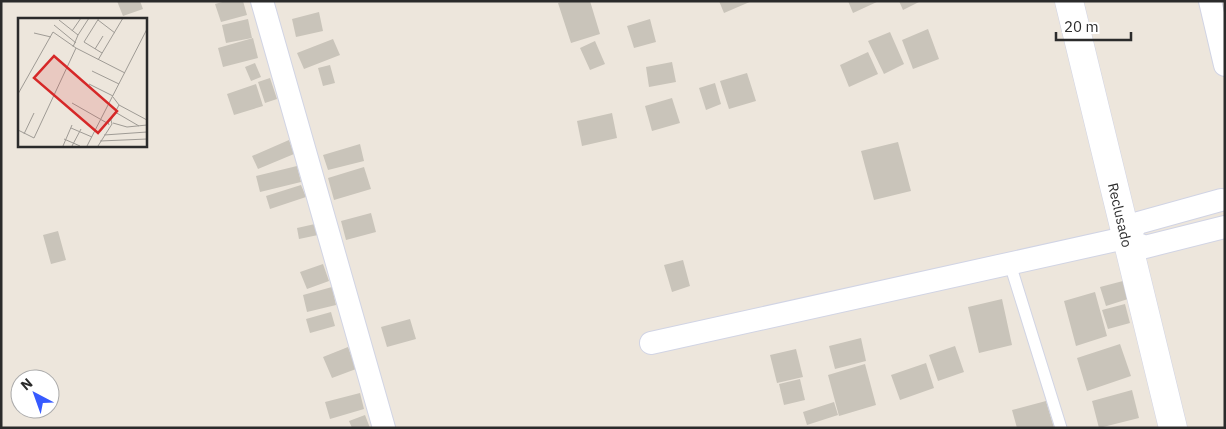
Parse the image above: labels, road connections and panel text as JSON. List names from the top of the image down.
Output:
{
  "streets": {
    "street": ["Reclusado"]
  },
  "scale_bar": "20 m",
  "north": "top left"
}
